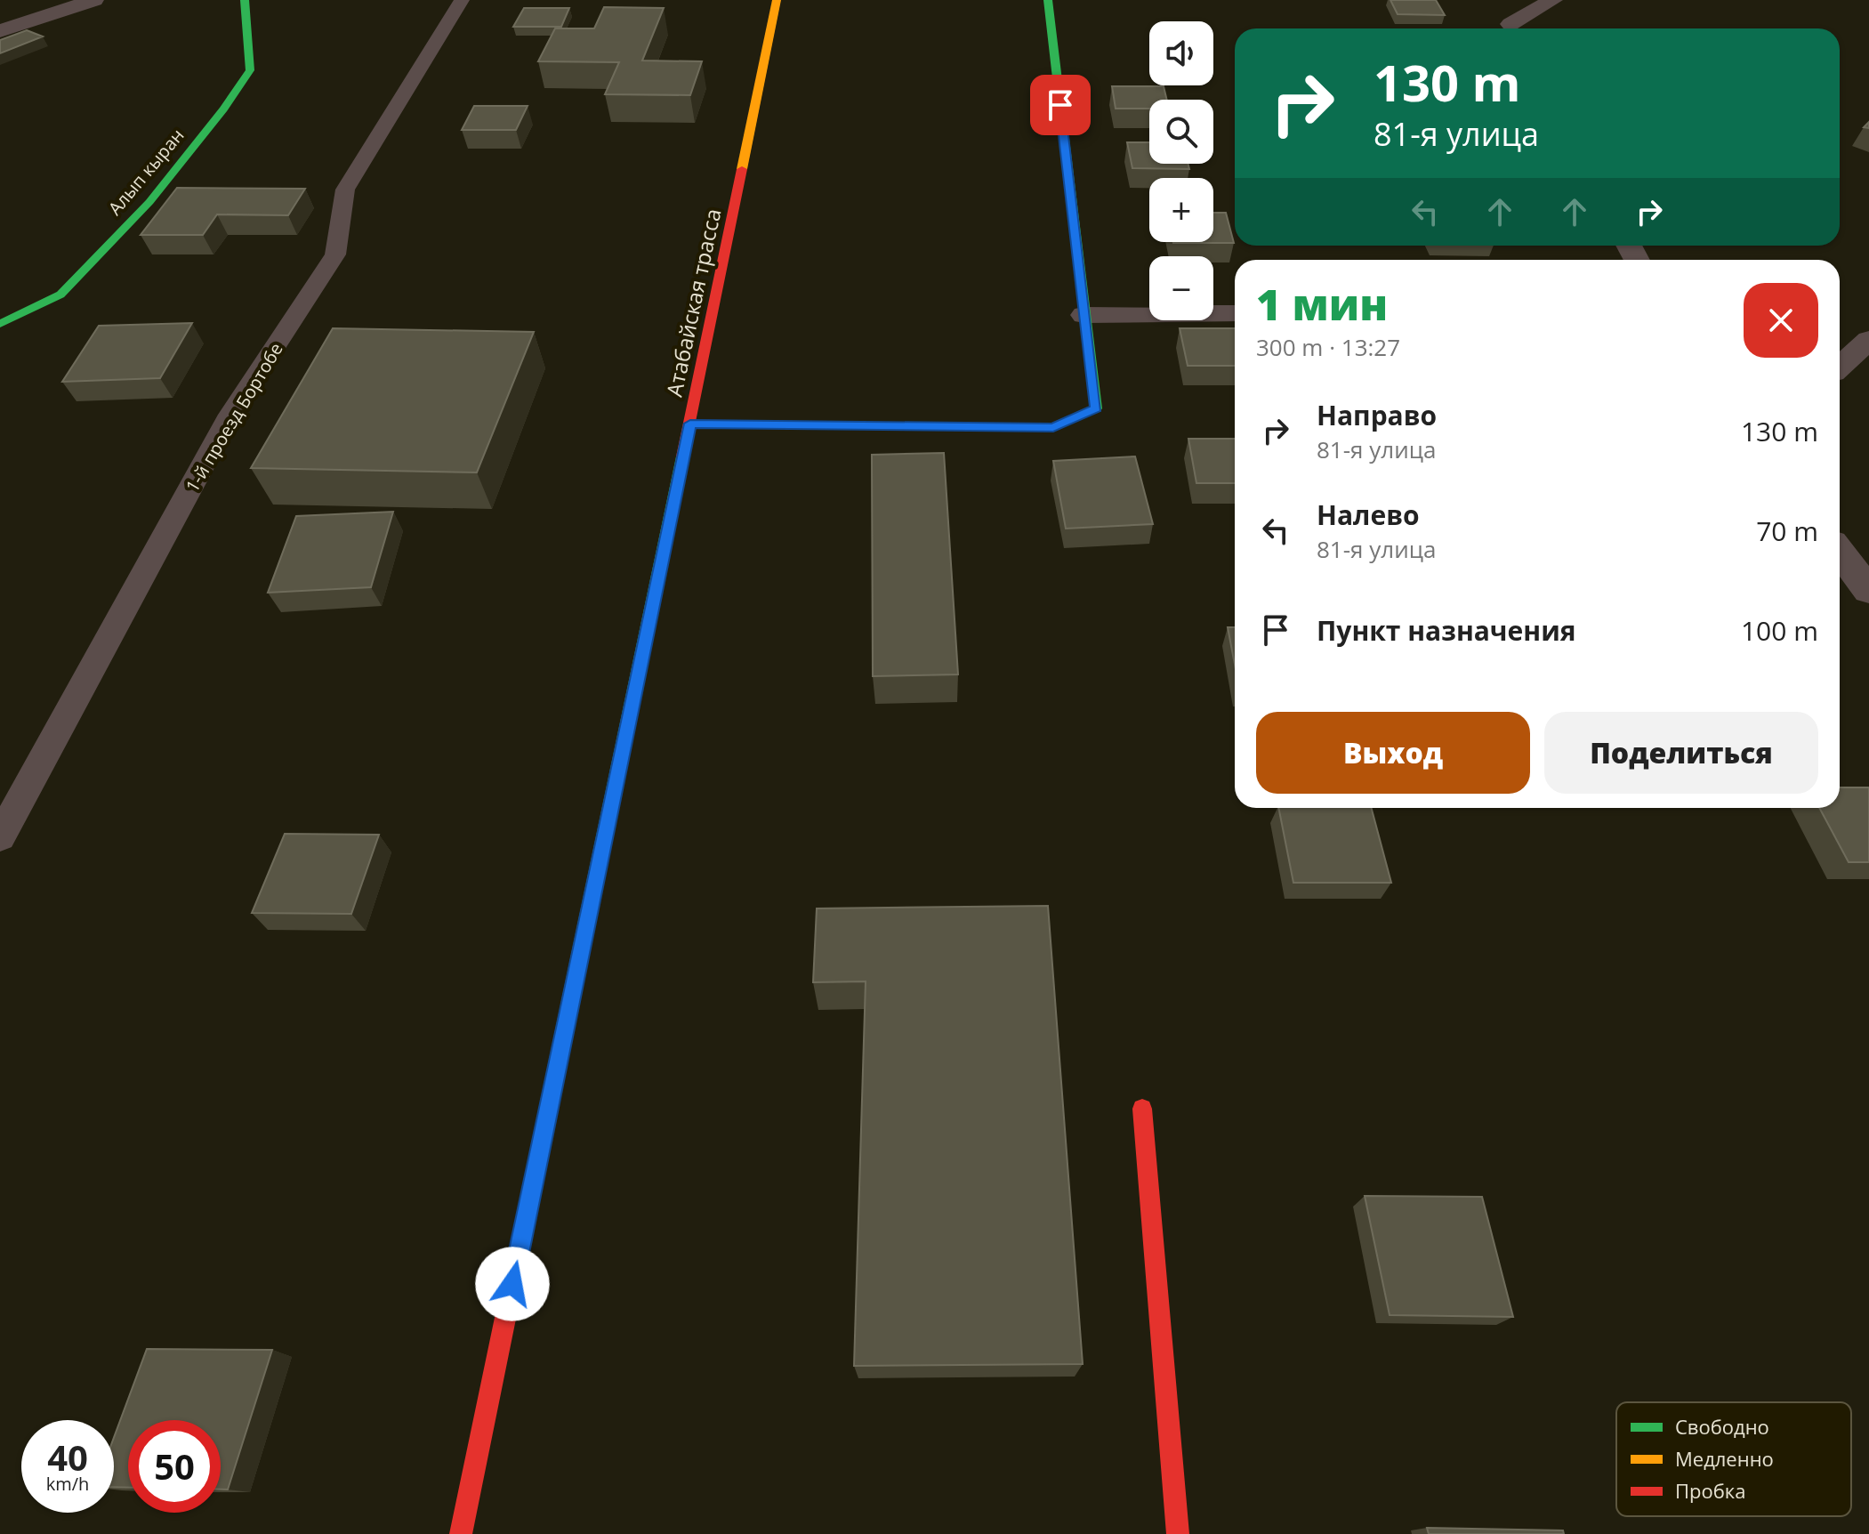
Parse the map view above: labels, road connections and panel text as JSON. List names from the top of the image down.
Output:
{
  "streets": {
    "street": ["Алып кыран", "Атабайская трасса"],
    "lane": ["1-й проезд Бортобе"]
  },
  "legend": ["Свободно", "Медленно", "Пробка"],
  "page": {
    "map_buttons": ["+", "−"],
    "turn": ["130 m", "81-я улица"],
    "heading": ["1 мин", "300 m · 13:27"],
    "list": [
      {
        "name": "Направо",
        "note": "81-я улица",
        "value": "130 m"
      },
      {
        "name": "Налево",
        "note": "81-я улица",
        "value": "70 m"
      },
      {
        "name": "Пункт назначения",
        "value": "100 m"
      }
    ],
    "buttons": ["Выход", "Поделиться"],
    "speed": "40 km/h",
    "limit": "50"
  }
}
